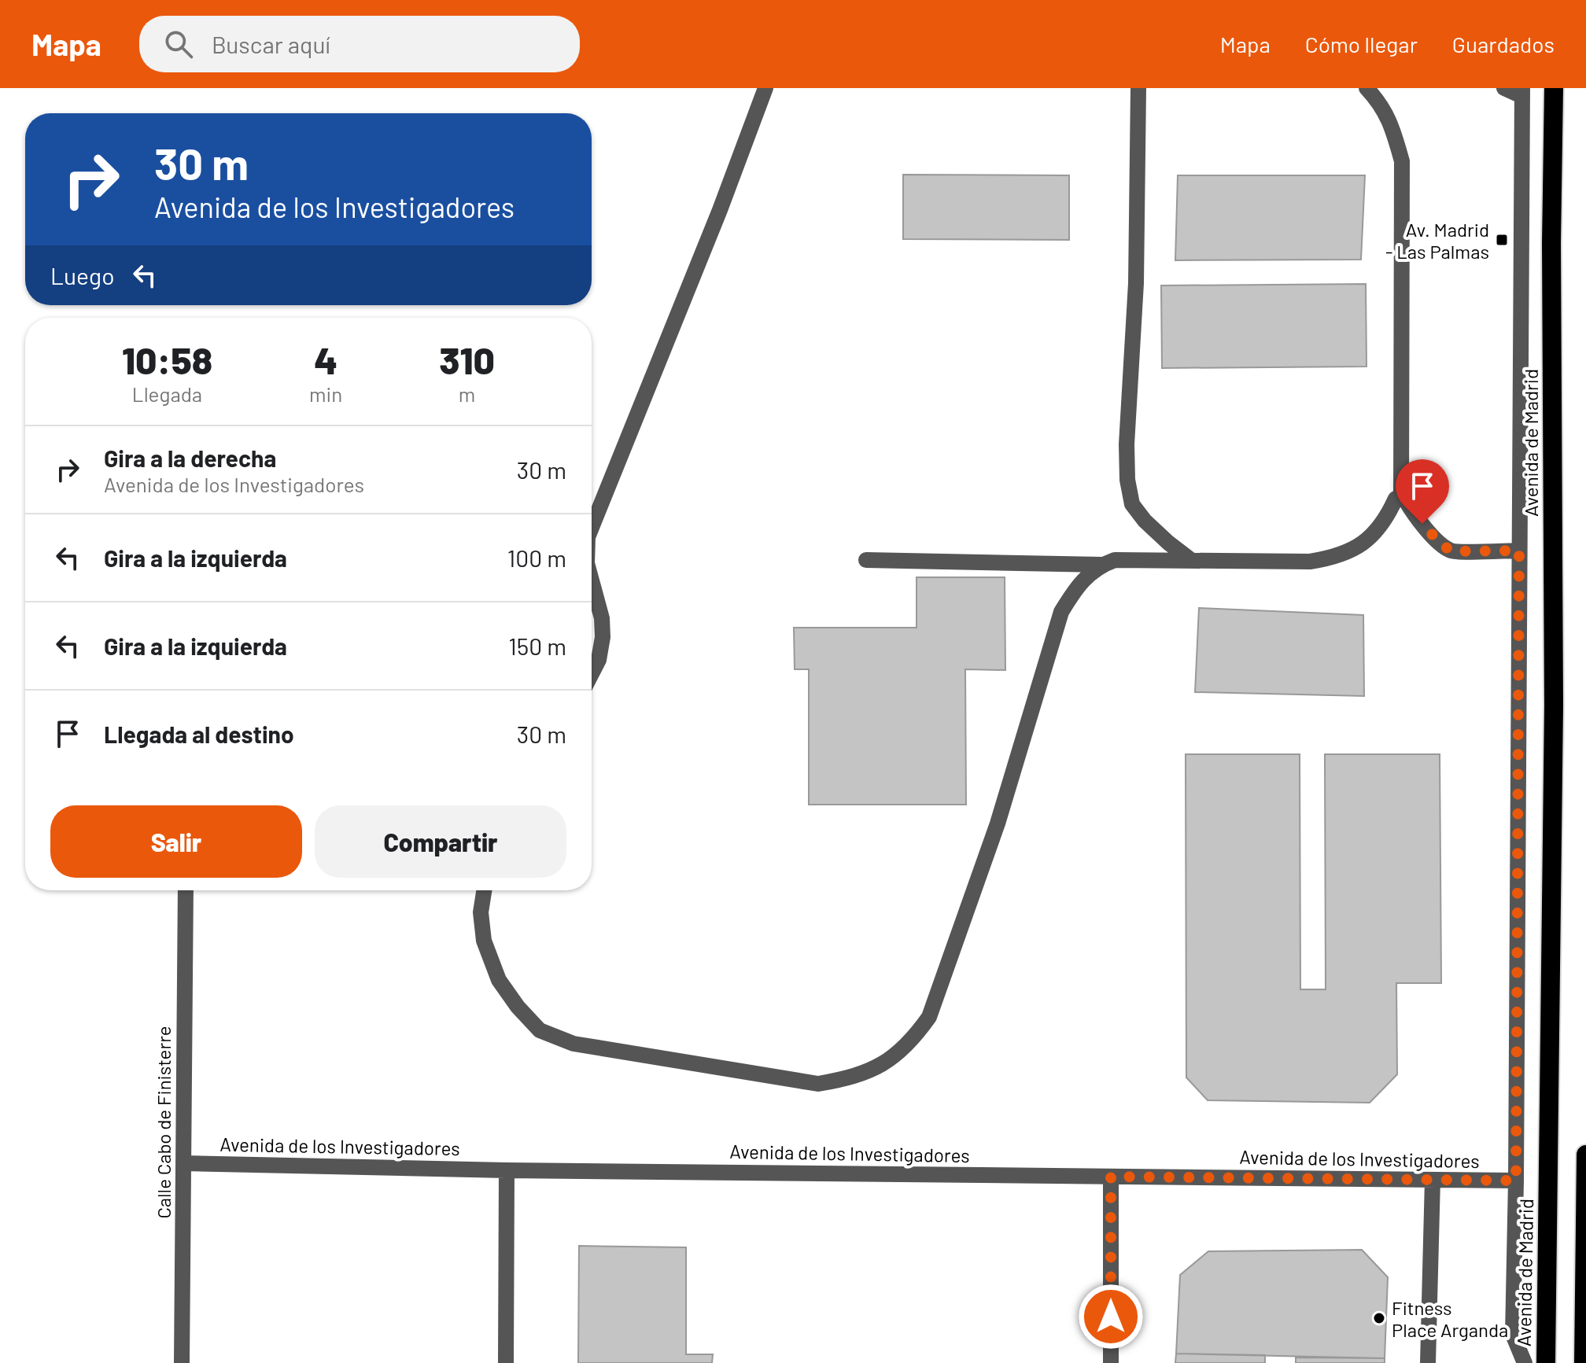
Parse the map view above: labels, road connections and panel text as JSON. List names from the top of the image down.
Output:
{
  "streets": {
    "highway": ["Avenida de Madrid"],
    "street": ["Calle Cabo de Finisterre", "Avenida de los Investigadores"]
  },
  "crossings": [
    ["Calle Cabo de Finisterre", "Avenida de los Investigadores"]
  ],
  "places": {
    "transit": ["Av. Madrid - Las Palmas"],
    "other": ["Fitness Place Arganda"]
  },
  "page": {
    "header": "Mapa",
    "search": "Buscar aquí",
    "nav": ["Mapa", "Cómo llegar", "Guardados"],
    "turn": ["30 m", "Avenida de los Investigadores"],
    "then": "Luego",
    "eta": [
      "10:58",
      "Llegada",
      "4",
      "min",
      "310",
      "m"
    ],
    "list": [
      {
        "name": "Gira a la derecha",
        "note": "Avenida de los Investigadores",
        "value": "30 m"
      },
      {
        "name": "Gira a la izquierda",
        "value": "100 m"
      },
      {
        "name": "Gira a la izquierda",
        "value": "150 m"
      },
      {
        "name": "Llegada al destino",
        "value": "30 m"
      }
    ],
    "buttons": ["Salir", "Compartir"]
  }
}
